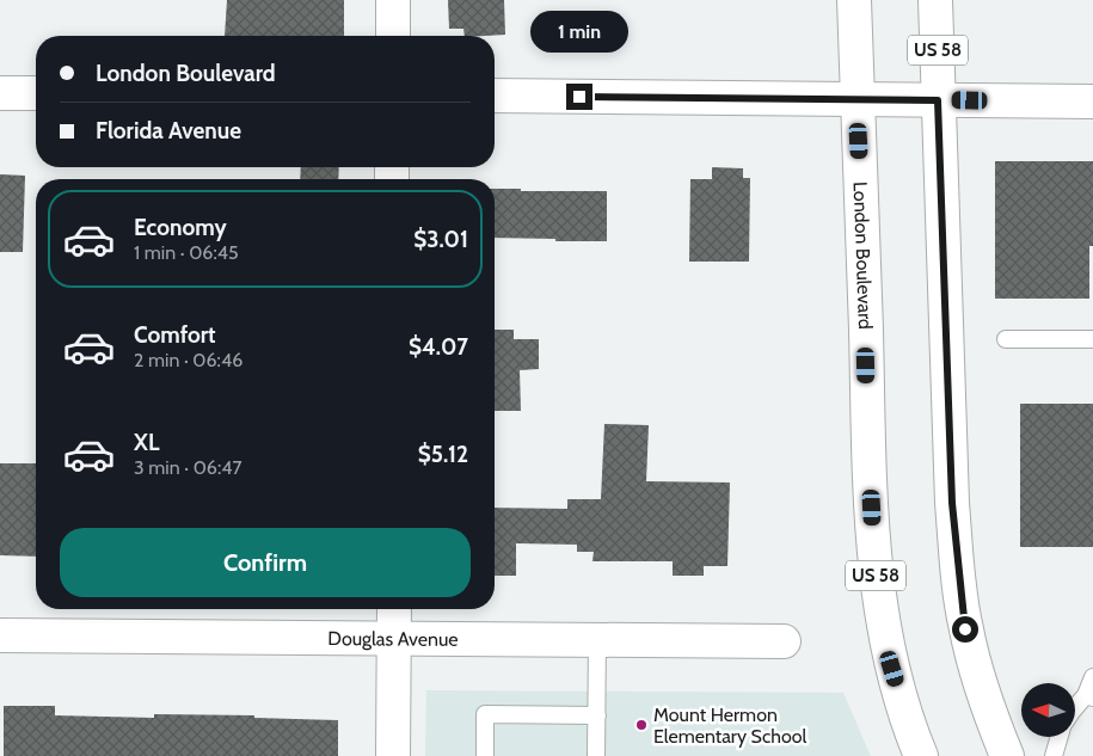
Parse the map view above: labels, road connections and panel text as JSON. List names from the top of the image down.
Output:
{
  "streets": {
    "street": ["US 58", "London Boulevard", "Douglas Avenue"]
  },
  "places": ["Mount Hermon Elementary School"],
  "north": "left",
  "page": {
    "bubble": "1 min",
    "banner": ["London Boulevard", "Florida Avenue"],
    "list": [
      {
        "name": "Economy",
        "note": "1 min · 06:45",
        "value": "$3.01"
      },
      {
        "name": "Comfort",
        "note": "2 min · 06:46",
        "value": "$4.07"
      },
      {
        "name": "XL",
        "note": "3 min · 06:47",
        "value": "$5.12"
      }
    ],
    "buttons": "Confirm"
  }
}
